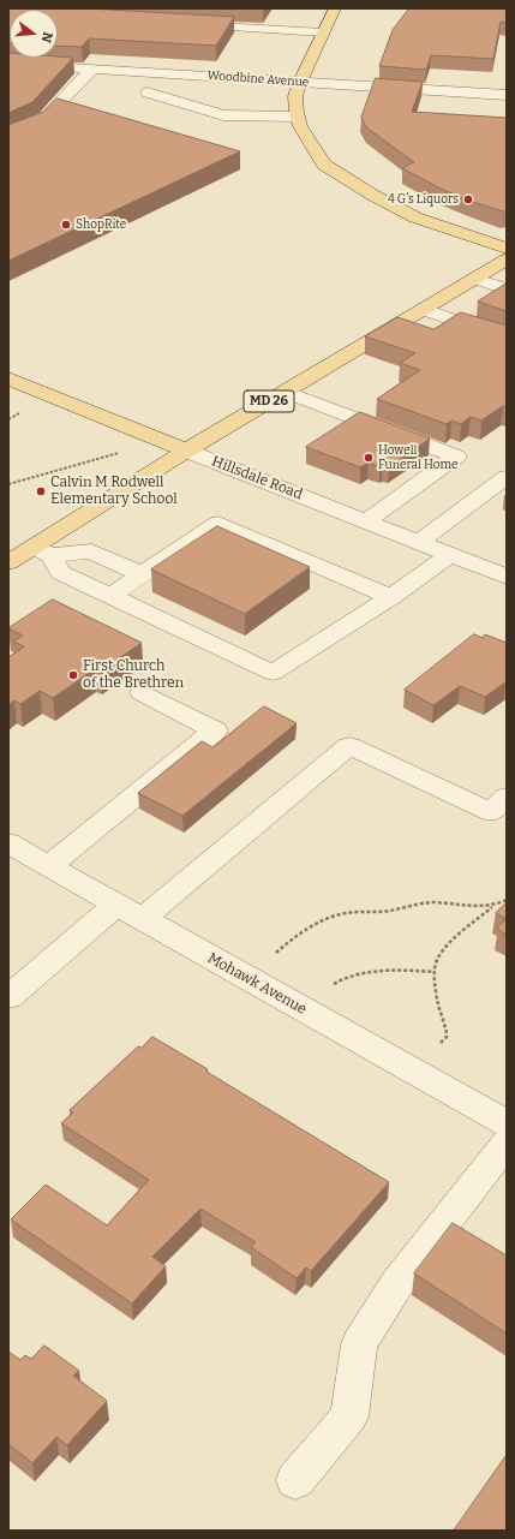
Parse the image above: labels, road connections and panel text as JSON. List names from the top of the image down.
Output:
{
  "streets": {
    "main road": ["MD 26", "Hillsdale Road"],
    "street": ["Woodbine Avenue", "Mohawk Avenue"]
  },
  "crossings": [
    ["MD 26", "Hillsdale Road"]
  ],
  "places": [
    "4 G's Liquors",
    "ShopRite",
    "Howell Funeral Home",
    "Calvin M Rodwell Elementary School",
    "First Church of the Brethren"
  ],
  "north": "right"
}
